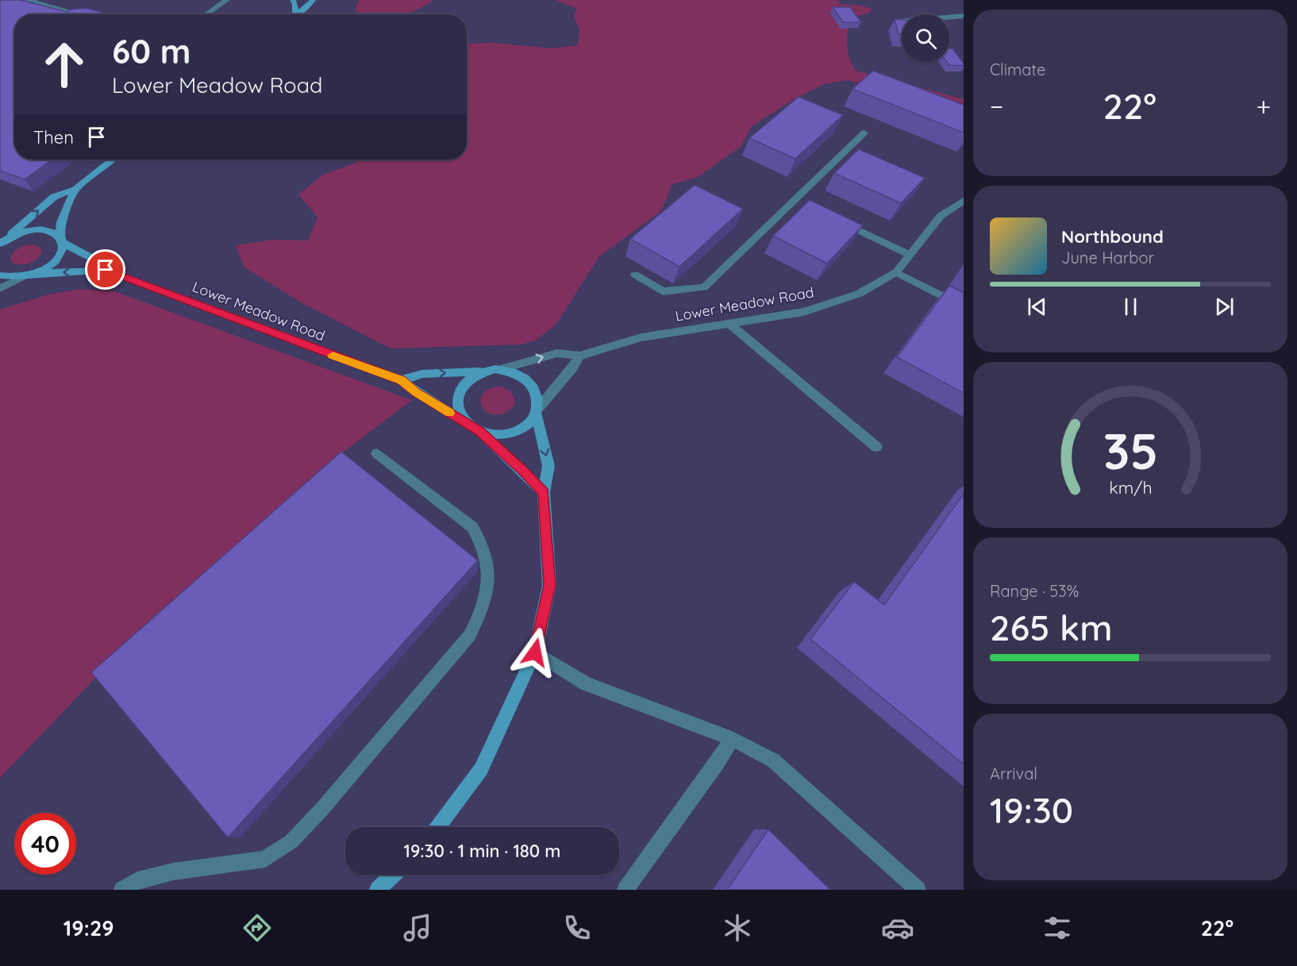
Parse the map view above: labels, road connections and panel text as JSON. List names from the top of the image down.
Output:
{
  "streets": {
    "street": ["Lower Meadow Road"]
  },
  "page": {
    "tile": [
      "Climate",
      ["Range · 53%", "265 km"],
      ["Arrival", "19:30"]
    ],
    "turn": ["60 m", "Lower Meadow Road"],
    "heat": ["−", "22°", "+"],
    "then": "Then",
    "song": ["Northbound", "June Harbor"],
    "limit": "40",
    "trip": "19:30 · 1 min · 180 m",
    "tabs": ["19:29", "22°"],
    "gauge": ["35", "km/h"]
  }
}
